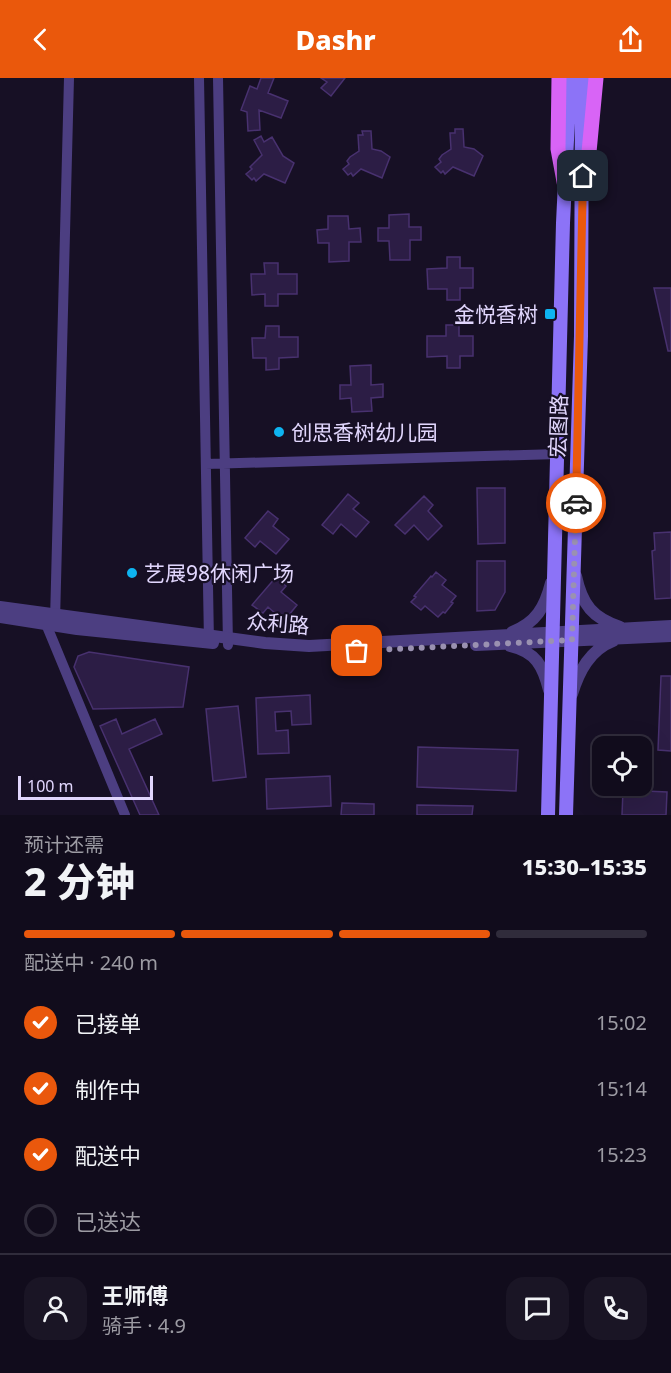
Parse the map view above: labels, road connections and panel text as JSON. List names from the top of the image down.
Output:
{
  "streets": {
    "main road": ["宏图路"],
    "street": ["众利路"]
  },
  "crossings": [
    ["宏图路", "众利路"]
  ],
  "places": {
    "transit": ["金悦香树"],
    "other": ["创思香树幼儿园", "艺展98休闲广场"]
  },
  "scale_bar": "100 m",
  "page": {
    "header": "Dashr",
    "scale": "100 m",
    "heading": ["2 分钟", "预计还需", "15:30–15:35"],
    "panel": ["王师傅", "骑手 · 4.9"],
    "bar": "配送中 · 240 m",
    "list": [
      ["已接单", "15:02"],
      ["制作中", "15:14"],
      ["配送中", "15:23"],
      "已送达"
    ]
  }
}
